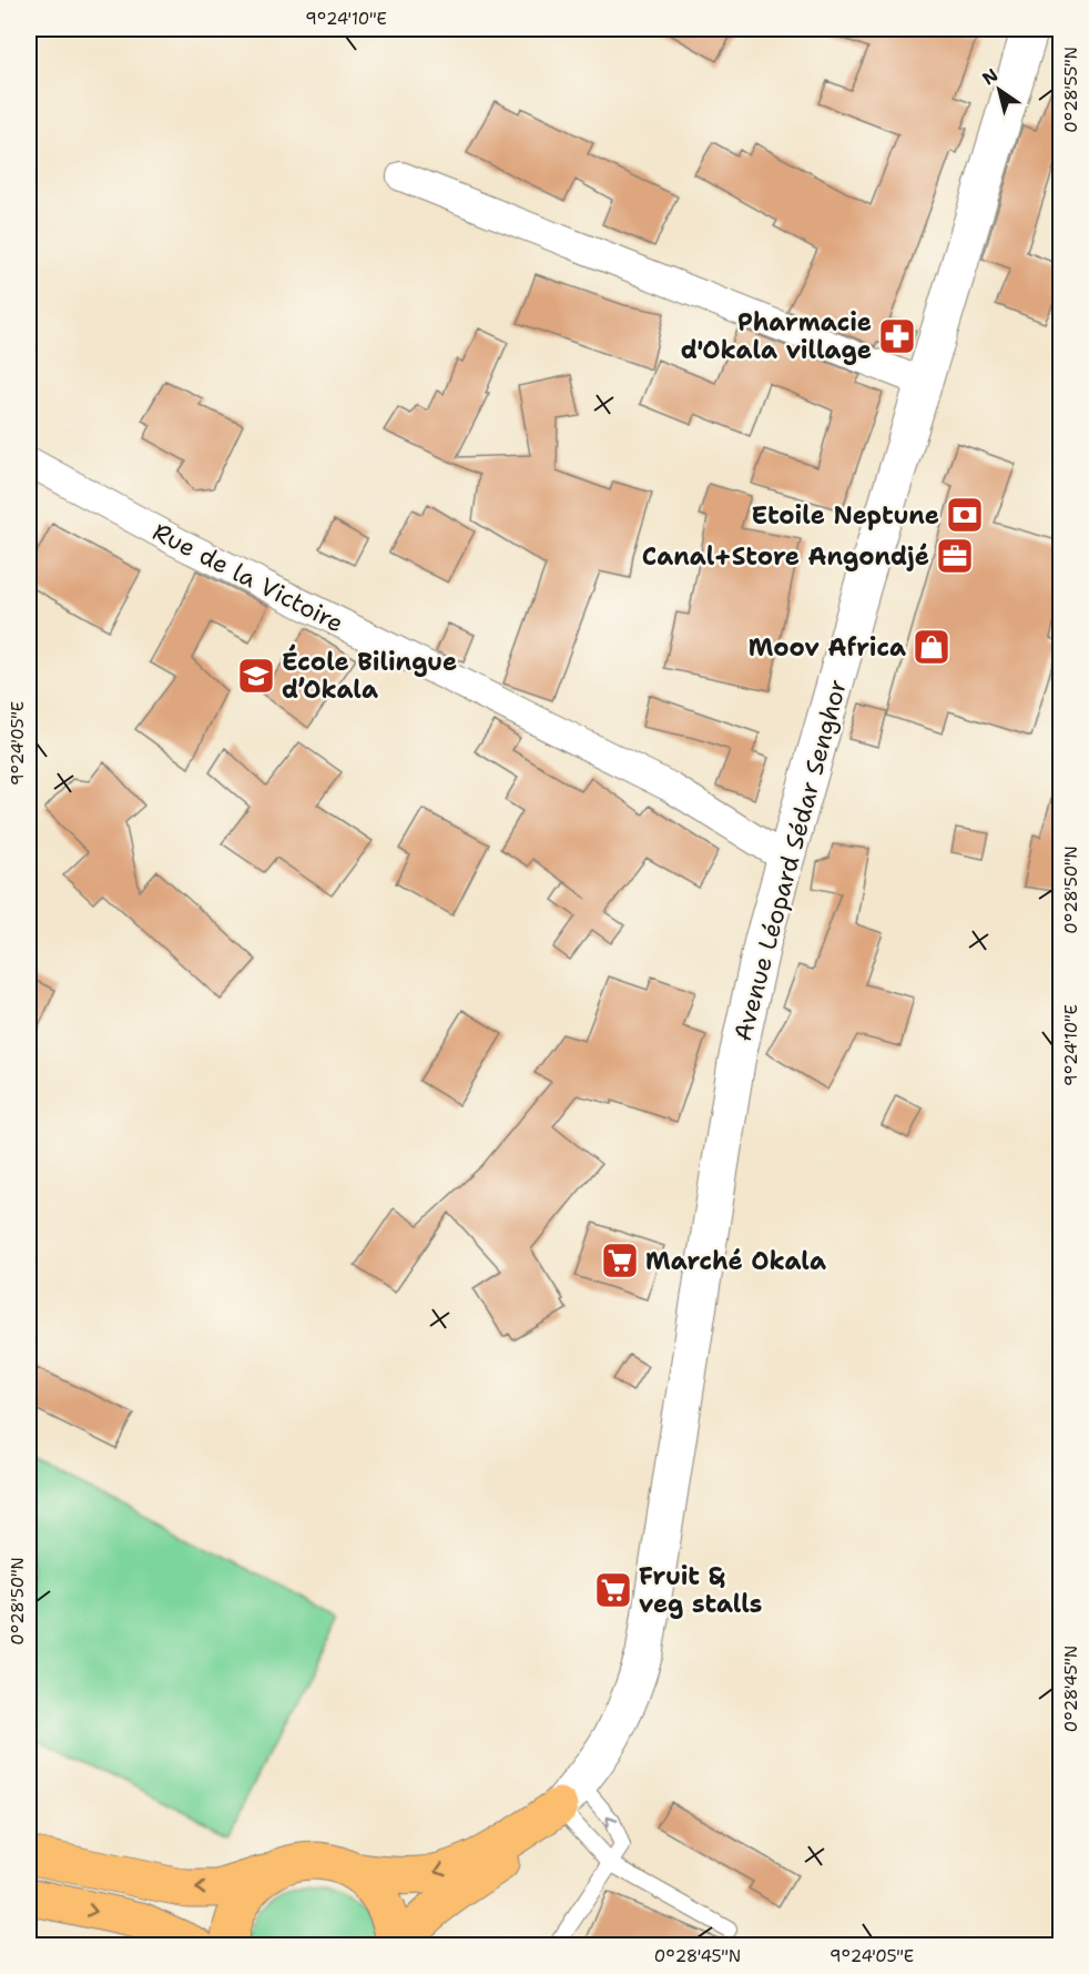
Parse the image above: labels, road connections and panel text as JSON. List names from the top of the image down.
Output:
{
  "streets": {
    "street": ["Rue de la Victoire", "Avenue Léopard Sédar Senghor"]
  },
  "crossings": [
    ["Rue de la Victoire", "Avenue Léopard Sédar Senghor"]
  ],
  "places": {
    "pharmacy": ["Pharmacie d'Okala village"],
    "bank": ["Etoile Neptune"],
    "office": ["Canal+Store Angondjé"],
    "shop": ["Moov Africa"],
    "school or university": ["École Bilingue d’Okala"],
    "supermarket": ["Marché Okala", "Fruit & veg stalls"]
  },
  "north": "top left",
  "coordinates": [
    "9°24'10\"E",
    "0°28'55\"N",
    "9°24'05\"E",
    "0°28'50\"N",
    "0°28'45\"N"
  ]
}
